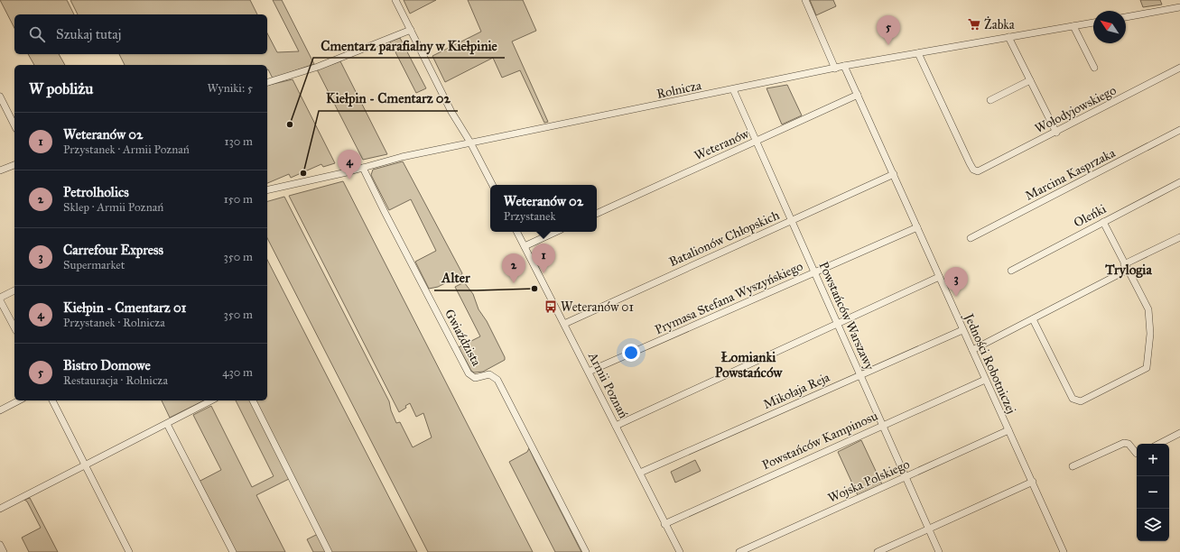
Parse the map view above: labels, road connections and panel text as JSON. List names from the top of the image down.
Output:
{
  "streets": {
    "street": [
      "Rolnicza",
      "Wołodyjowskiego",
      "Weteranów",
      "Marcina Kasprzaka",
      "Oleńki",
      "Batalionów Chłopskich",
      "Prymasa Stefana Wyszyńskiego",
      "Powstańców Warszawy",
      "Gwiaździsta",
      "Jedności Robotniczej",
      "Armii Poznań",
      "Mikołaja Reja",
      "Powstańców Kampinosu",
      "Wojska Polskiego"
    ]
  },
  "crossings": [
    ["Rolnicza", "Wołodyjowskiego"],
    ["Rolnicza", "Powstańców Warszawy"],
    ["Rolnicza", "Gwiaździsta"],
    ["Rolnicza", "Jedności Robotniczej"],
    ["Weteranów", "Powstańców Warszawy"],
    ["Weteranów", "Jedności Robotniczej"],
    ["Batalionów Chłopskich", "Powstańców Warszawy"],
    ["Batalionów Chłopskich", "Jedności Robotniczej"],
    ["Batalionów Chłopskich", "Armii Poznań"],
    ["Prymasa Stefana Wyszyńskiego", "Powstańców Warszawy"],
    ["Prymasa Stefana Wyszyńskiego", "Jedności Robotniczej"],
    ["Prymasa Stefana Wyszyńskiego", "Armii Poznań"],
    ["Powstańców Warszawy", "Mikołaja Reja"],
    ["Powstańców Warszawy", "Powstańców Kampinosu"],
    ["Powstańców Warszawy", "Wojska Polskiego"],
    ["Jedności Robotniczej", "Mikołaja Reja"],
    ["Jedności Robotniczej", "Powstańców Kampinosu"],
    ["Jedności Robotniczej", "Wojska Polskiego"],
    ["Armii Poznań", "Mikołaja Reja"],
    ["Armii Poznań", "Powstańców Kampinosu"]
  ],
  "districts": ["Trylogia", "Łomianki Powstańców"],
  "places": {
    "supermarket": ["Żabka"],
    "other": ["Cmentarz parafialny w Kiełpinie", "Kiełpin - Cmentarz 02", "Alter"],
    "bus stop": ["Weteranów 01"]
  },
  "north": "top left",
  "page": {
    "search": "Szukaj tutaj",
    "pins": [
      "5",
      "4",
      "1",
      "2",
      "3"
    ],
    "heading": ["W pobliżu", "Wyniki: 5"],
    "list": [
      {
        "mark": "1",
        "name": "Weteranów 02",
        "note": "Przystanek · Armii Poznań",
        "value": "130 m"
      },
      {
        "mark": "2",
        "name": "Petrolholics",
        "note": "Sklep · Armii Poznań",
        "value": "150 m"
      },
      {
        "mark": "3",
        "name": "Carrefour Express",
        "note": "Supermarket",
        "value": "350 m"
      },
      {
        "mark": "4",
        "name": "Kiełpin - Cmentarz 01",
        "note": "Przystanek · Rolnicza",
        "value": "350 m"
      },
      {
        "mark": "5",
        "name": "Bistro Domowe",
        "note": "Restauracja · Rolnicza",
        "value": "430 m"
      }
    ],
    "popup": ["Weteranów 02", "Przystanek"],
    "map_buttons": ["+", "−"]
  }
}
